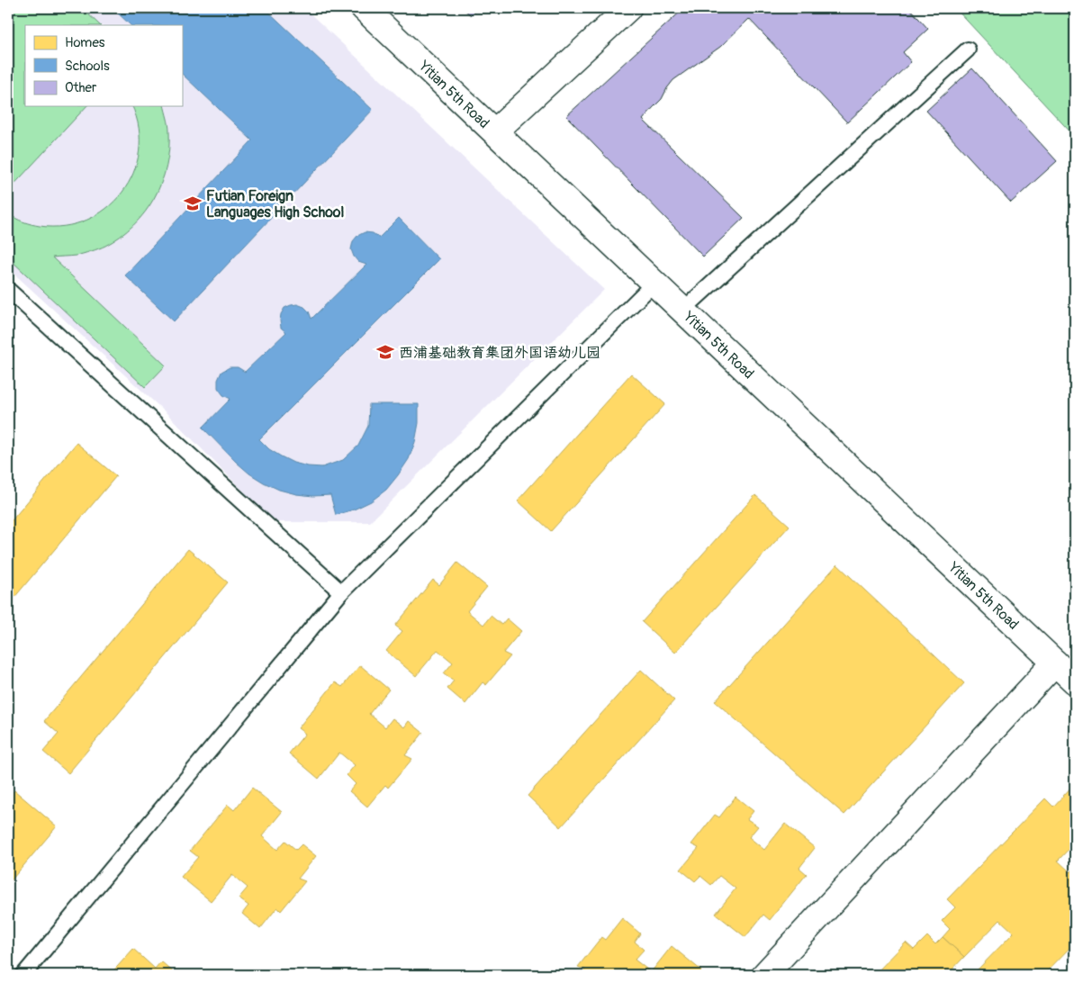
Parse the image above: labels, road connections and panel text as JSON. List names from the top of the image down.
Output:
{
  "streets": {
    "street": ["Yitian 5th Road"]
  },
  "places": {
    "school or university": ["Futian Foreign Languages High School", "西浦基础教育集团外国语幼儿园"]
  },
  "legend": ["Homes", "Schools", "Other"]
}
